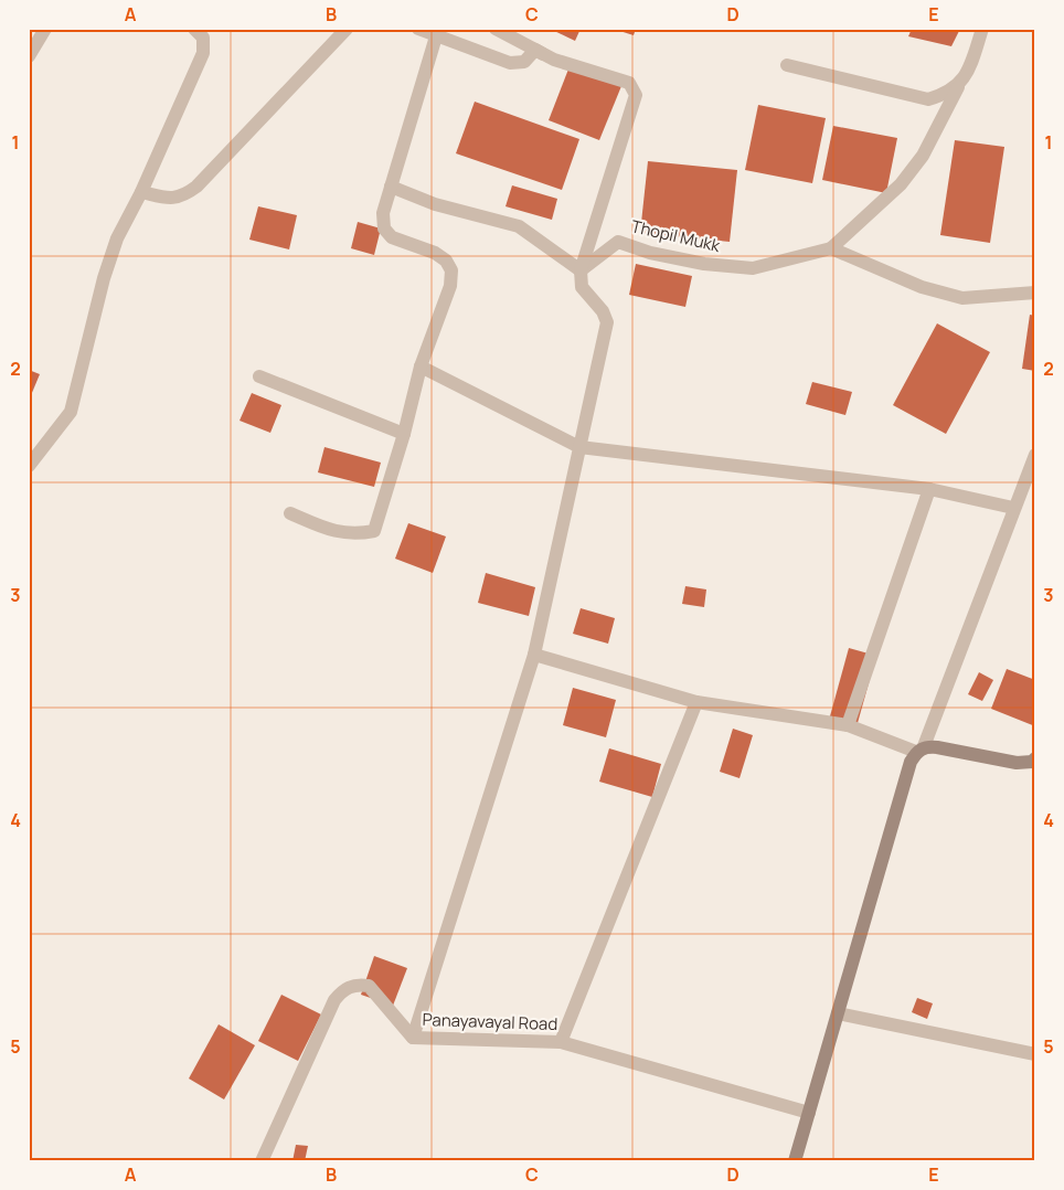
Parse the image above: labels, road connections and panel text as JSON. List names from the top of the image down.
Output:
{
  "streets": {
    "street": ["Thopil Mukk", "Panayavayal Road"]
  },
  "grid": {
    "columns": [
      "A",
      "B",
      "C",
      "D",
      "E"
    ],
    "rows": [
      "1",
      "2",
      "3",
      "4",
      "5"
    ]
  }
}
